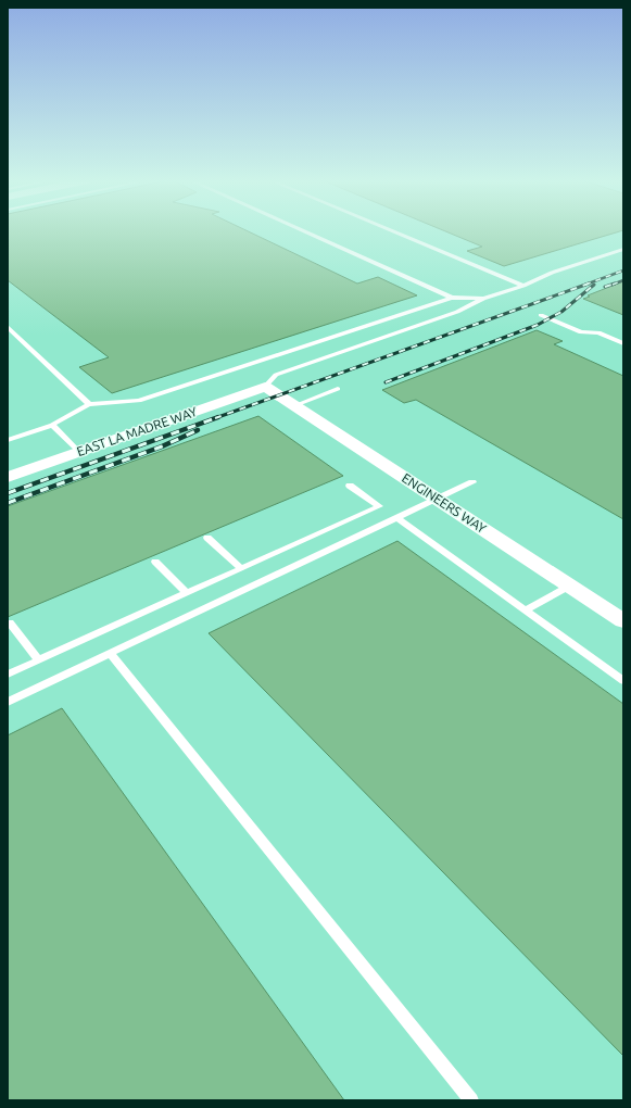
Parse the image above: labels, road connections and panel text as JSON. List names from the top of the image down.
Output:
{
  "streets": {
    "street": ["EAST LA MADRE WAY", "ENGINEERS WAY"]
  },
  "crossings": [
    ["EAST LA MADRE WAY", "ENGINEERS WAY"]
  ]
}
